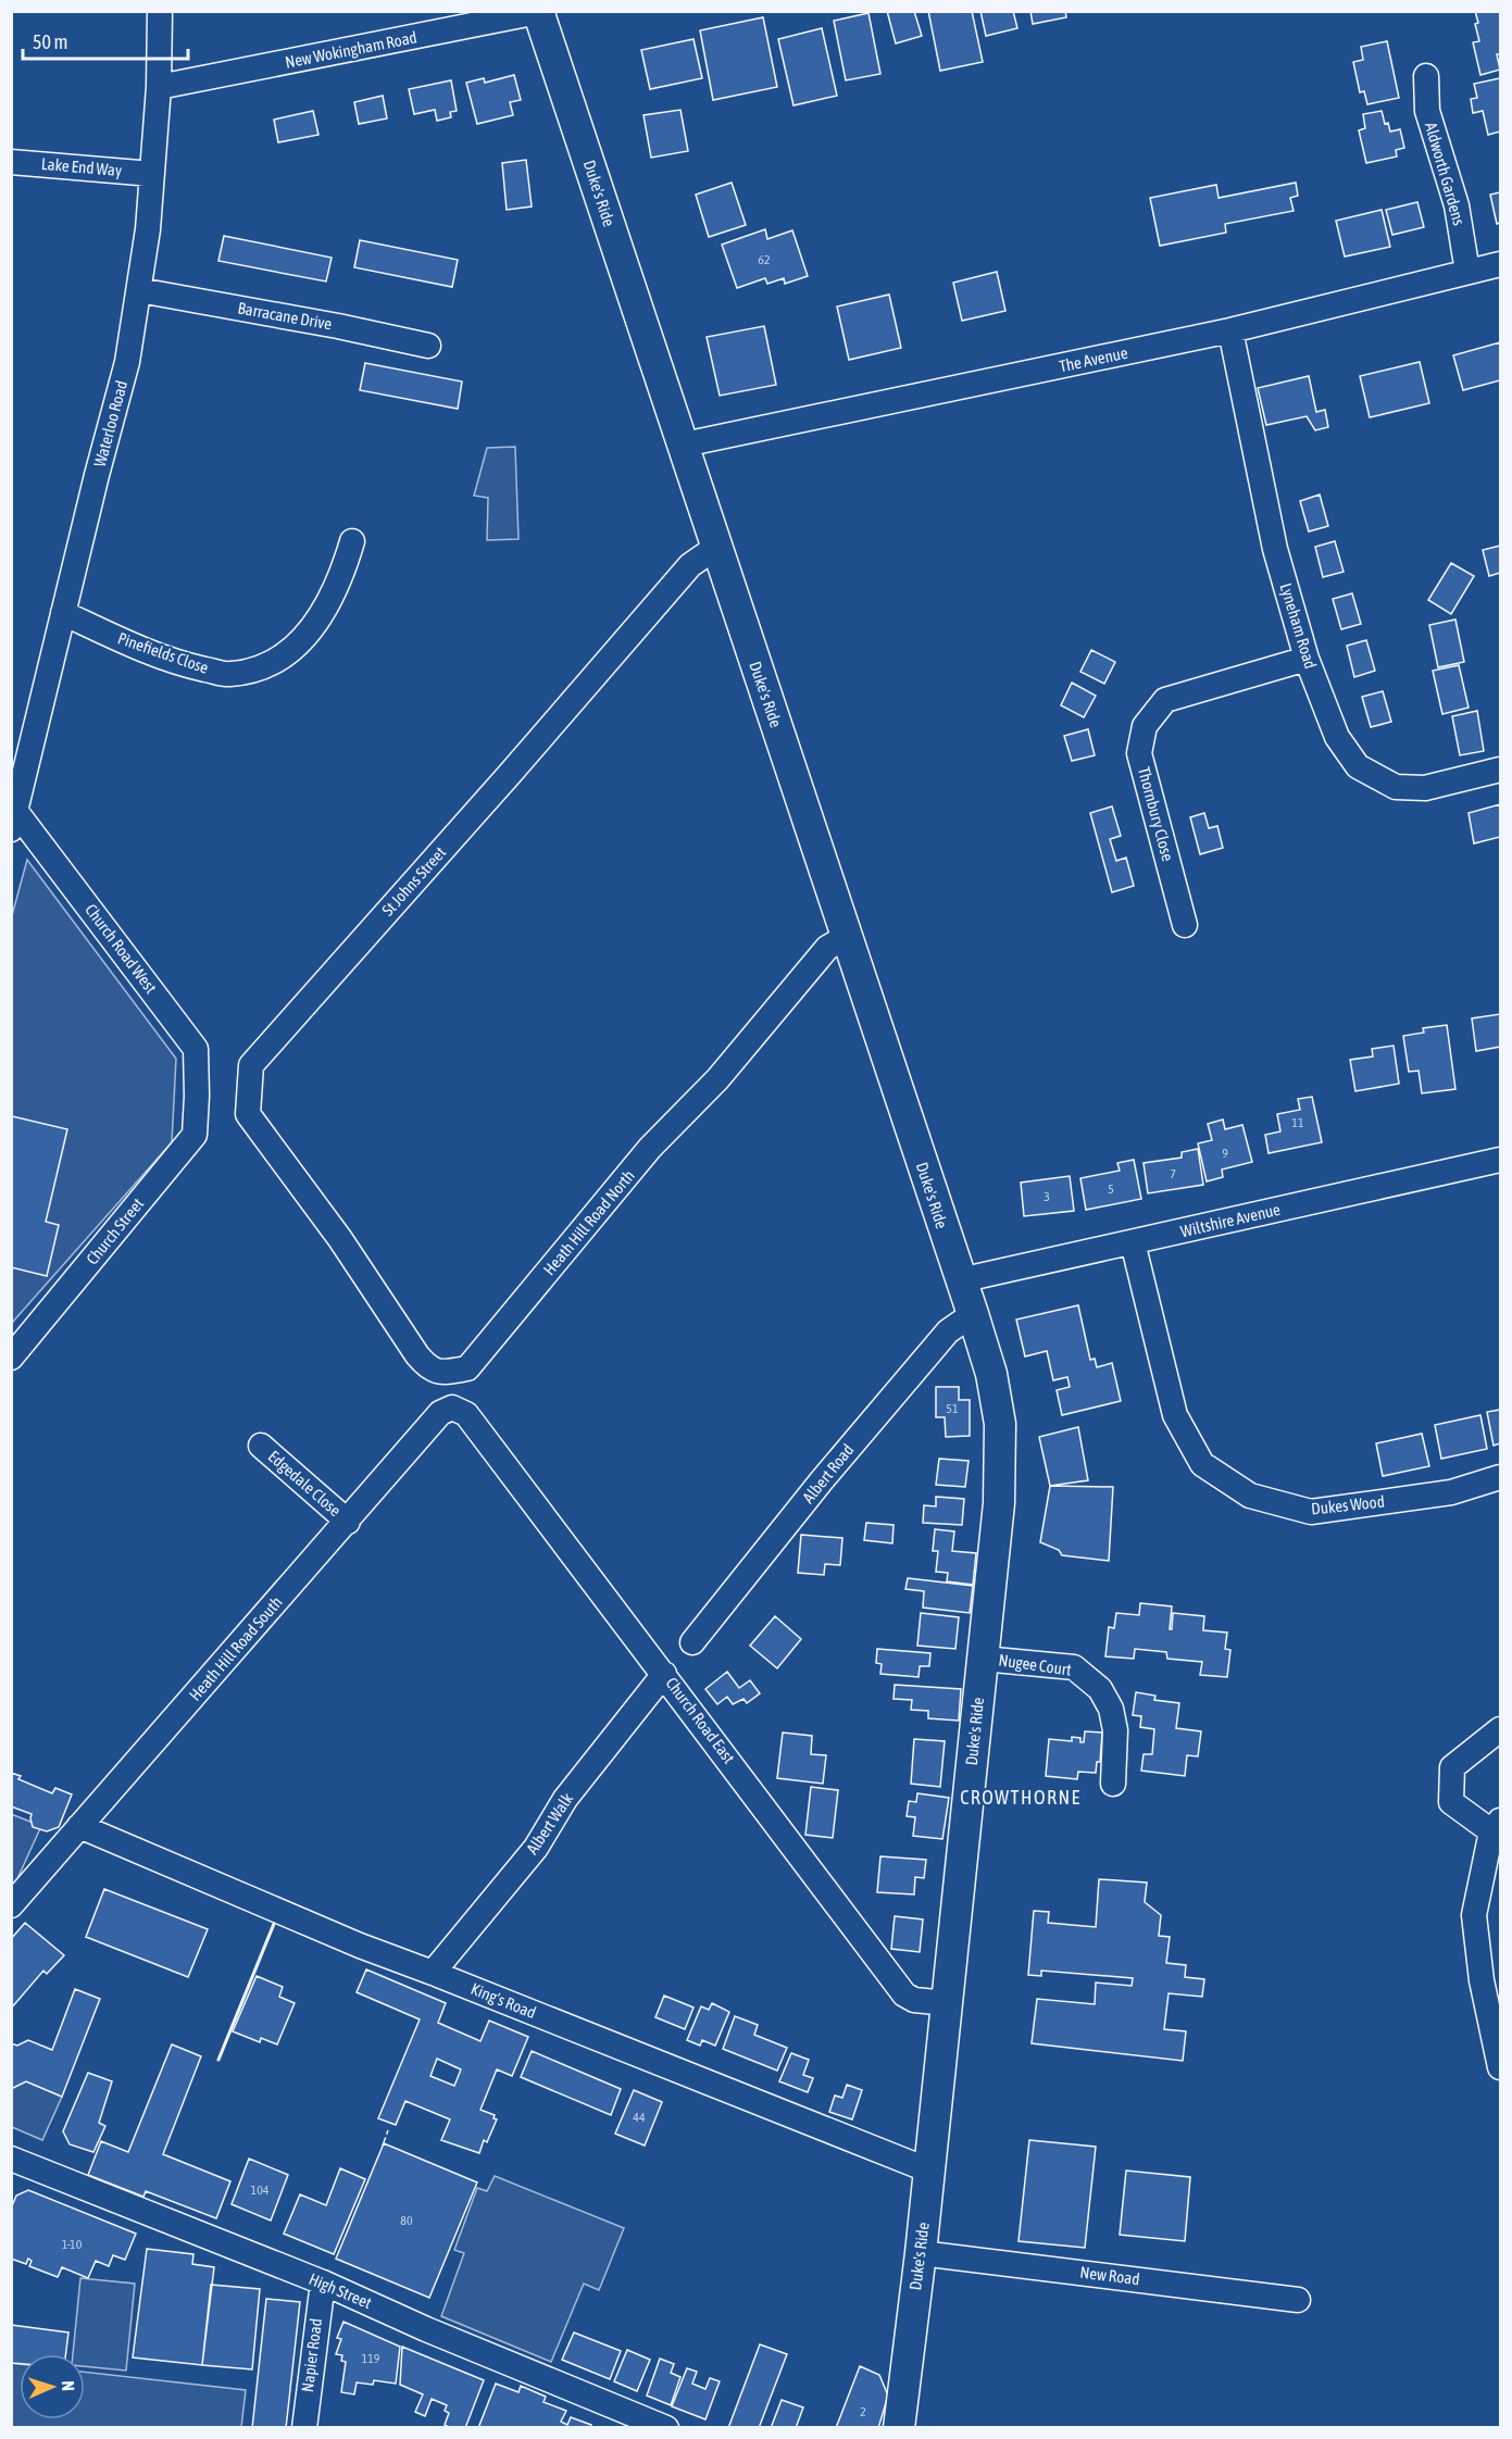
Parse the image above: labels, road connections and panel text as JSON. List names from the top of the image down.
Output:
{
  "streets": {
    "main road": ["Duke's Ride"],
    "street": [
      "New Wokingham Road",
      "Lake End Way",
      "Aldworth Gardens",
      "Barracane Drive",
      "The Avenue",
      "Waterloo Road",
      "Lyneham Road",
      "Pinefields Close",
      "Thornbury Close",
      "St Johns Street",
      "Church Road West",
      "Wiltshire Avenue",
      "Heath Hill Road North",
      "Church Street",
      "Albert Road",
      "Edgedale Close",
      "Dukes Wood",
      "Heath Hill Road South",
      "Nugee Court",
      "Church Road East",
      "Albert Walk",
      "King's Road",
      "New Road",
      "High Street",
      "Napier Road"
    ]
  },
  "crossings": [
    ["New Wokingham Road", "Duke's Ride"],
    ["New Wokingham Road", "Waterloo Road"],
    ["Lake End Way", "Waterloo Road"],
    ["Aldworth Gardens", "The Avenue"],
    ["Duke's Ride", "The Avenue"],
    ["Duke's Ride", "St Johns Street"],
    ["Duke's Ride", "Wiltshire Avenue"],
    ["Duke's Ride", "Heath Hill Road North"],
    ["Duke's Ride", "Albert Road"],
    ["Duke's Ride", "Nugee Court"],
    ["Duke's Ride", "Church Road East"],
    ["Duke's Ride", "King's Road"],
    ["Duke's Ride", "New Road"],
    ["Barracane Drive", "Waterloo Road"],
    ["The Avenue", "Lyneham Road"],
    ["Waterloo Road", "Pinefields Close"],
    ["Waterloo Road", "Church Road West"],
    ["Lyneham Road", "Thornbury Close"],
    ["St Johns Street", "Heath Hill Road North"],
    ["Church Road West", "Church Street"],
    ["Wiltshire Avenue", "Dukes Wood"],
    ["Edgedale Close", "Heath Hill Road South"],
    ["Heath Hill Road South", "Church Road East"],
    ["Heath Hill Road South", "King's Road"],
    ["Church Road East", "Albert Walk"],
    ["Albert Walk", "King's Road"],
    ["High Street", "Napier Road"]
  ],
  "districts": ["CROWTHORNE"],
  "house_numbers": [
    "62",
    "11",
    "9",
    "7",
    "5",
    "3",
    "51",
    "44",
    "104",
    "80",
    "1-10",
    "119",
    "2"
  ],
  "scale_bar": "50 m",
  "north": "right"
}
